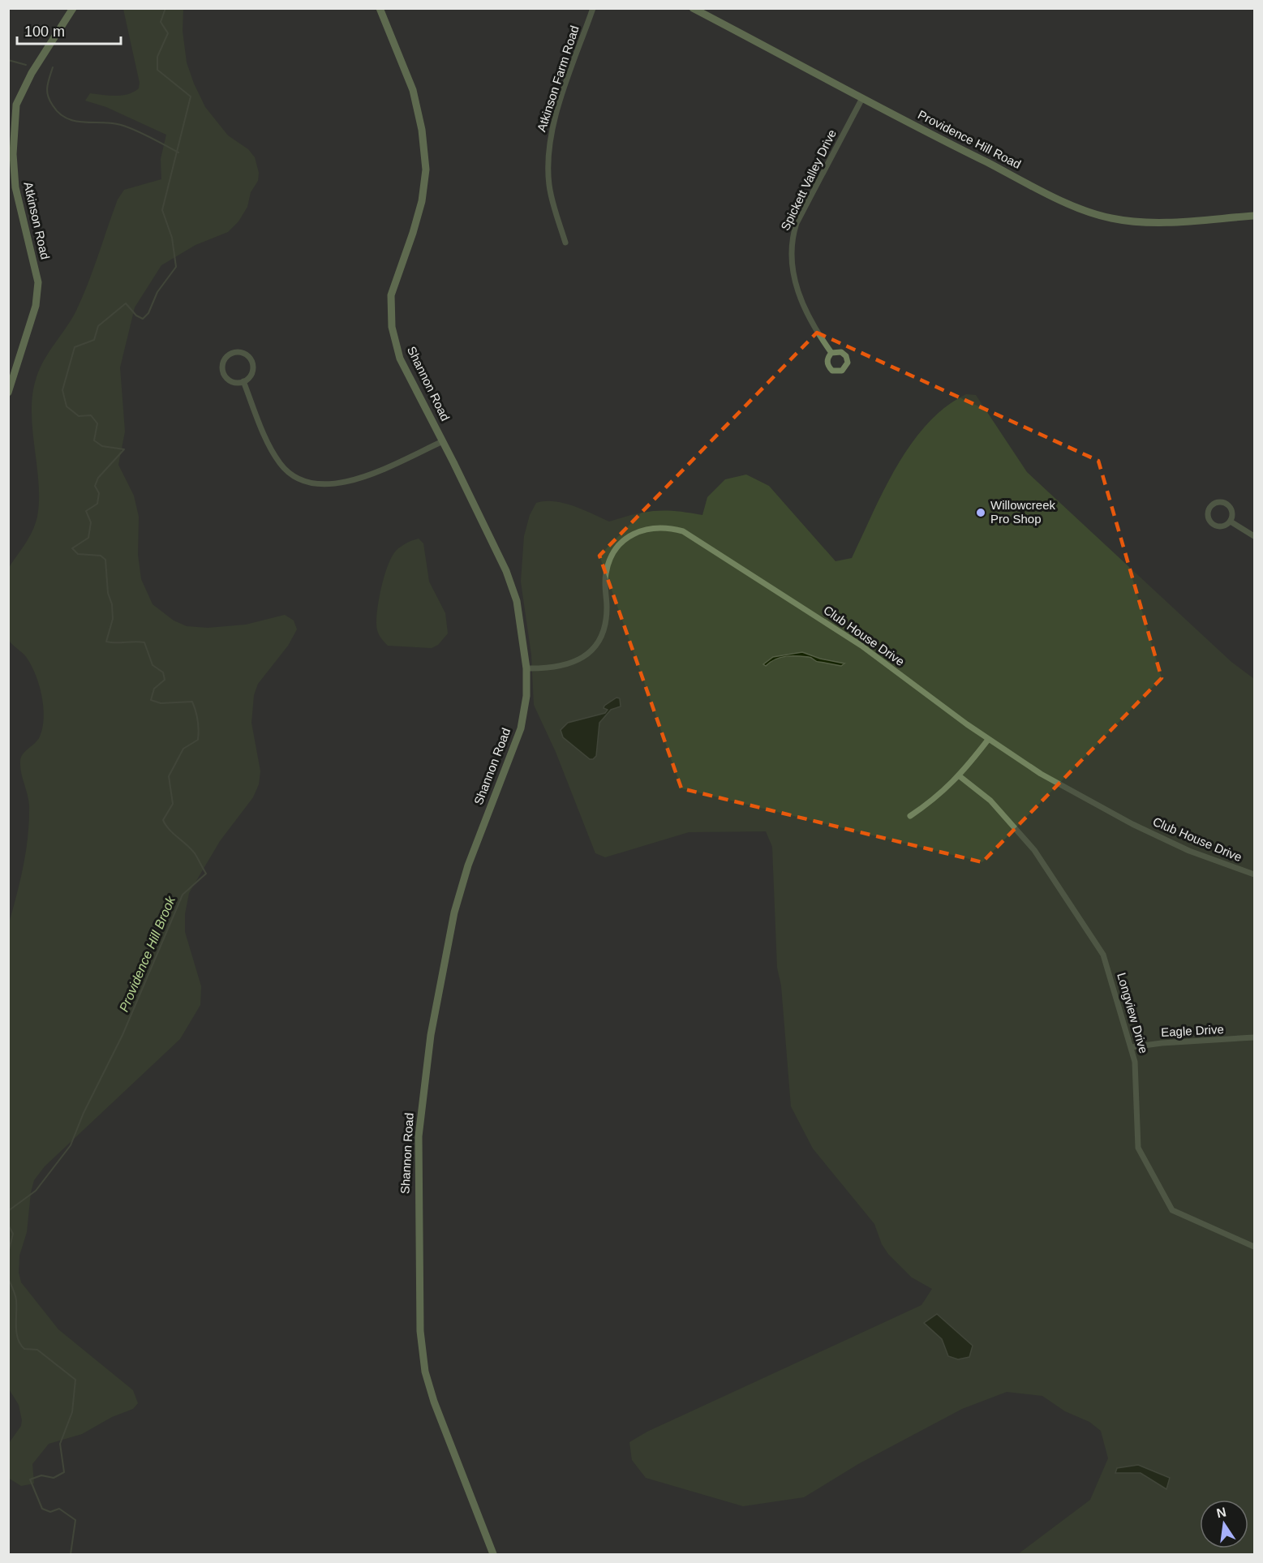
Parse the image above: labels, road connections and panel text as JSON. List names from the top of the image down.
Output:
{
  "streets": {
    "street": [
      "Atkinson Farm Road",
      "Providence Hill Road",
      "Spickett Valley Drive",
      "Atkinson Road",
      "Shannon Road",
      "Club House Drive",
      "Longview Drive",
      "Eagle Drive"
    ]
  },
  "crossings": [
    ["Providence Hill Road", "Spickett Valley Drive"],
    ["Shannon Road", "Club House Drive"],
    ["Longview Drive", "Eagle Drive"]
  ],
  "water": ["Providence Hill Brook"],
  "places": ["Willowcreek Pro Shop"],
  "scale_bar": "100 m",
  "north": "top"
}
